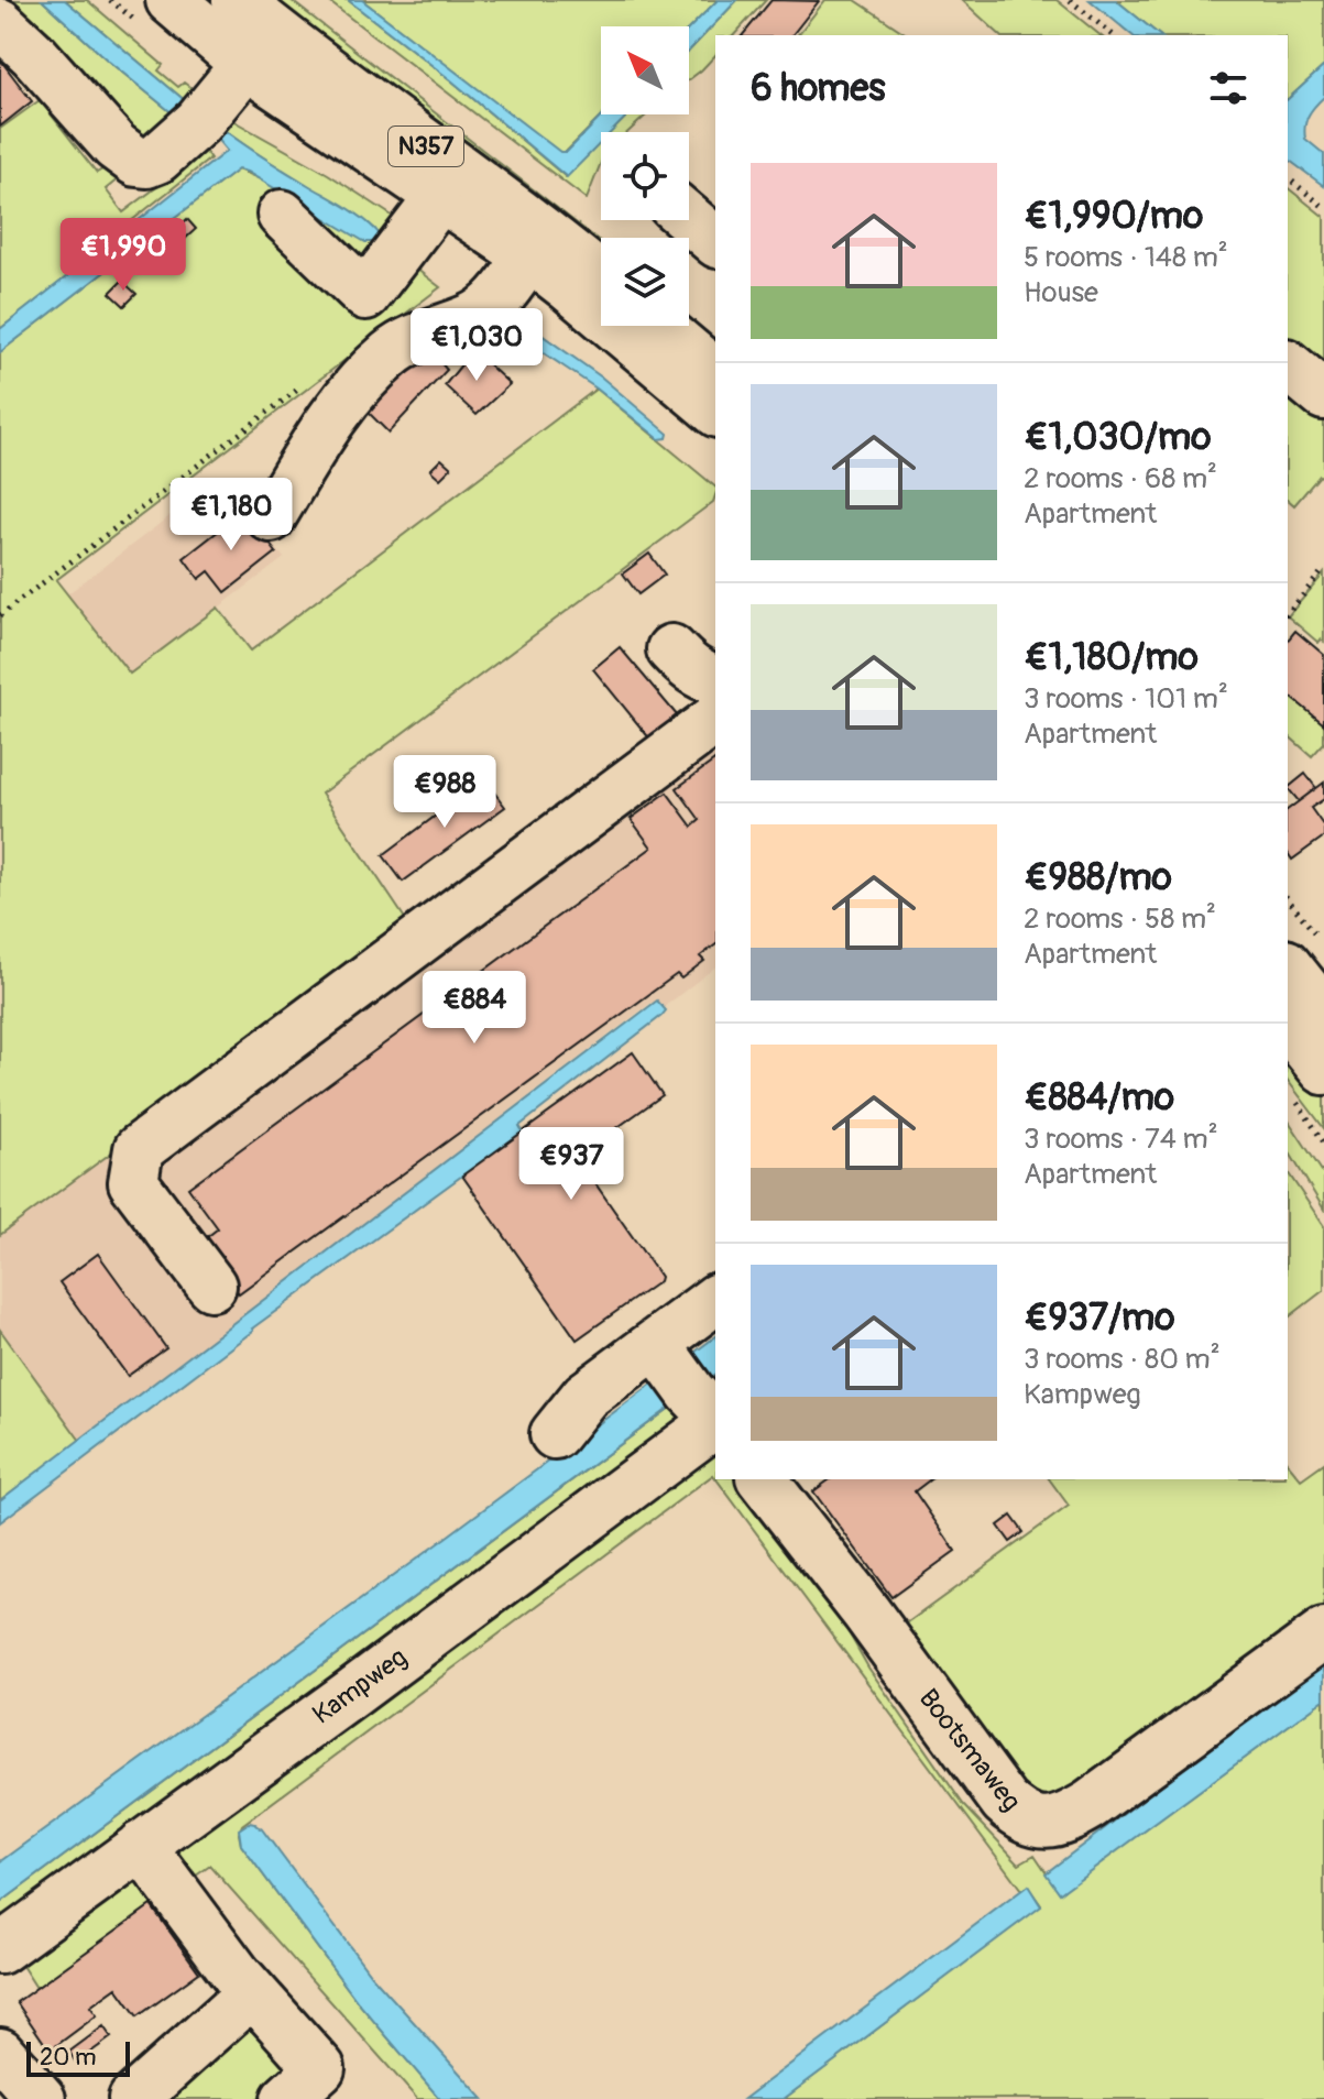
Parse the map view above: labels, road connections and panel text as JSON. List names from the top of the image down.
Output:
{
  "streets": {
    "street": ["N357", "Kampweg", "Bootsmaweg"]
  },
  "scale_bar": "20 m",
  "north": "top left",
  "page": {
    "heading": "6 homes",
    "list": [
      {
        "name": "€1,990/mo",
        "note": "5 rooms · 148 m² · House"
      },
      {
        "name": "€1,030/mo",
        "note": "2 rooms · 68 m² · Apartment"
      },
      {
        "name": "€1,180/mo",
        "note": "3 rooms · 101 m² · Apartment"
      },
      {
        "name": "€988/mo",
        "note": "2 rooms · 58 m² · Apartment"
      },
      {
        "name": "€884/mo",
        "note": "3 rooms · 74 m² · Apartment"
      },
      {
        "name": "€937/mo",
        "note": "3 rooms · 80 m² · Kampweg"
      }
    ],
    "price": [
      "€1,990",
      "€1,030",
      "€1,180",
      "€988",
      "€884",
      "€937"
    ],
    "scale": "20 m"
  }
}
